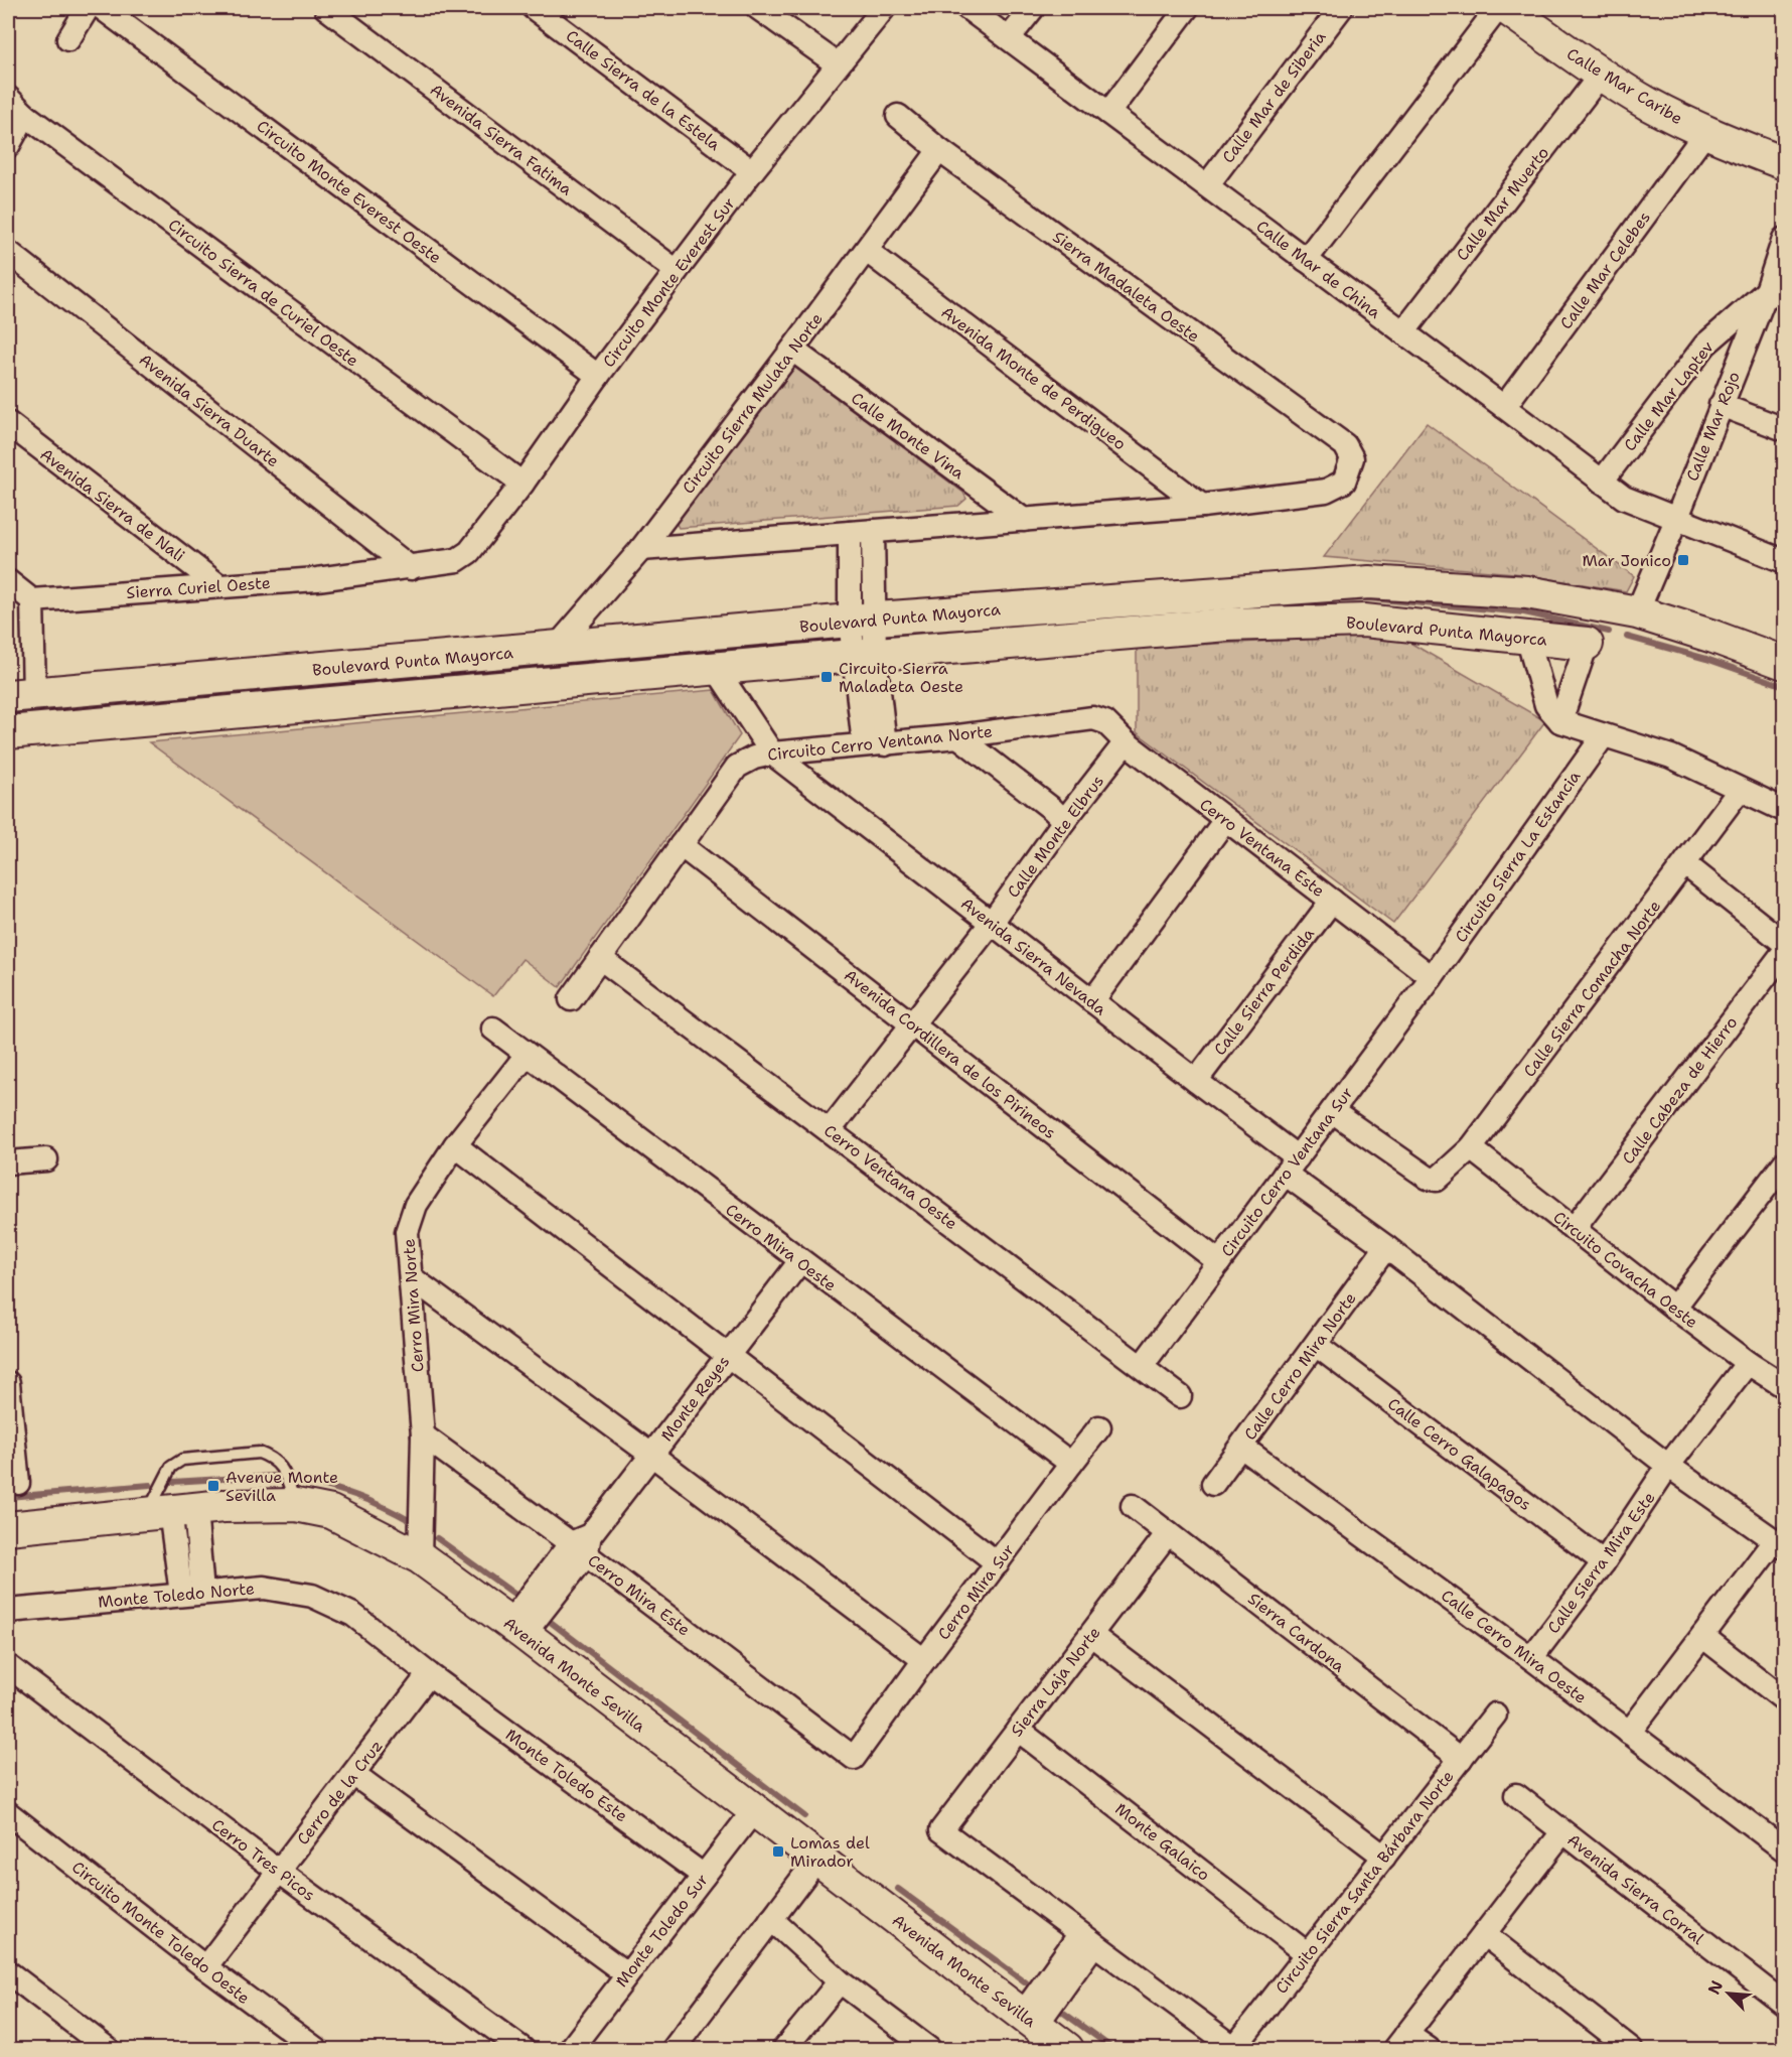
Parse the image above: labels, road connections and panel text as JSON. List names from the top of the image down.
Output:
{
  "streets": {
    "street": [
      "Calle Mar Caribe",
      "Calle Sierra de la Estela",
      "Calle Mar de Siberia",
      "Avenida Sierra Fatima",
      "Circuito Monte Everest Oeste",
      "Calle Mar Muerto",
      "Calle Mar de China",
      "Calle Mar Celebes",
      "Circuito Monte Everest Sur",
      "Sierra Madaleta Oeste",
      "Circuito Sierra de Curiel Oeste",
      "Avenida Monte de Perdigueo",
      "Calle Mar Laptev",
      "Circuito Sierra Mulata Norte",
      "Avenida Sierra Duarte",
      "Calle Mar Rojo",
      "Calle Monte Vina",
      "Avenida Sierra de Nali",
      "Sierra Curiel Oeste",
      "Boulevard Punta Mayorca",
      "Circuito Cerro Ventana Norte",
      "Calle Monte Elbrus",
      "Cerro Ventana Este",
      "Circuito Sierra La Estancia",
      "Avenida Sierra Nevada",
      "Calle Sierra Comacha Norte",
      "Calle Sierra Perdida",
      "Avenida Cordillera de los Pirineos",
      "Calle Cabeza de Hierro",
      "Circuito Cerro Ventana Sur",
      "Cerro Ventana Oeste",
      "Cerro Mira Oeste",
      "Circuito Covacha Oeste",
      "Cerro Mira Norte",
      "Calle Cerro Mira Norte",
      "Monte Reyes",
      "Calle Cerro Galapagos",
      "Calle Sierra Mira Este",
      "Cerro Mira Sur",
      "Monte Toledo Norte",
      "Cerro Mira Este",
      "Sierra Cardona",
      "Calle Cerro Mira Oeste",
      "Avenida Monte Sevilla",
      "Sierra Laja Norte",
      "Monte Toledo Este",
      "Cerro de la Cruz",
      "Monte Galaico",
      "Cerro Tres Picos",
      "Circuito Sierra Santa Bárbara Norte",
      "Avenida Sierra Corral",
      "Monte Toledo Sur",
      "Circuito Monte Toledo Oeste"
    ]
  },
  "crossings": [
    ["Calle Mar Caribe", "Calle Mar Muerto"],
    ["Calle Mar Caribe", "Calle Mar Celebes"],
    ["Calle Sierra de la Estela", "Circuito Monte Everest Sur"],
    ["Calle Mar de Siberia", "Calle Mar de China"],
    ["Avenida Sierra Fatima", "Circuito Monte Everest Sur"],
    ["Circuito Monte Everest Oeste", "Circuito Monte Everest Sur"],
    ["Calle Mar Muerto", "Calle Mar de China"],
    ["Calle Mar de China", "Calle Mar Celebes"],
    ["Calle Mar de China", "Calle Mar Laptev"],
    ["Calle Mar de China", "Calle Mar Rojo"],
    ["Circuito Monte Everest Sur", "Circuito Sierra de Curiel Oeste"],
    ["Circuito Monte Everest Sur", "Sierra Curiel Oeste"],
    ["Sierra Madaleta Oeste", "Avenida Monte de Perdigueo"],
    ["Sierra Madaleta Oeste", "Circuito Sierra Mulata Norte"],
    ["Avenida Monte de Perdigueo", "Circuito Sierra Mulata Norte"],
    ["Calle Mar Laptev", "Calle Mar Rojo"],
    ["Circuito Sierra Mulata Norte", "Calle Monte Vina"],
    ["Circuito Sierra Mulata Norte", "Boulevard Punta Mayorca"],
    ["Avenida Sierra Duarte", "Sierra Curiel Oeste"],
    ["Calle Mar Rojo", "Boulevard Punta Mayorca"],
    ["Avenida Sierra de Nali", "Sierra Curiel Oeste"],
    ["Boulevard Punta Mayorca", "Avenida Sierra Nevada"],
    ["Circuito Cerro Ventana Norte", "Cerro Ventana Este"],
    ["Circuito Cerro Ventana Norte", "Avenida Sierra Nevada"],
    ["Circuito Cerro Ventana Norte", "Avenida Cordillera de los Pirineos"],
    ["Circuito Cerro Ventana Norte", "Cerro Ventana Oeste"],
    ["Calle Monte Elbrus", "Cerro Ventana Este"],
    ["Calle Monte Elbrus", "Avenida Sierra Nevada"],
    ["Calle Monte Elbrus", "Avenida Cordillera de los Pirineos"],
    ["Calle Monte Elbrus", "Cerro Ventana Oeste"],
    ["Cerro Ventana Este", "Circuito Sierra La Estancia"],
    ["Cerro Ventana Este", "Calle Sierra Perdida"],
    ["Cerro Ventana Este", "Circuito Cerro Ventana Sur"],
    ["Circuito Sierra La Estancia", "Circuito Cerro Ventana Sur"],
    ["Avenida Sierra Nevada", "Calle Sierra Perdida"],
    ["Avenida Sierra Nevada", "Circuito Cerro Ventana Sur"],
    ["Avenida Sierra Nevada", "Calle Cerro Mira Norte"],
    ["Avenida Sierra Nevada", "Calle Sierra Mira Este"],
    ["Calle Sierra Comacha Norte", "Circuito Cerro Ventana Sur"],
    ["Calle Sierra Comacha Norte", "Circuito Covacha Oeste"],
    ["Avenida Cordillera de los Pirineos", "Circuito Cerro Ventana Sur"],
    ["Calle Cabeza de Hierro", "Circuito Covacha Oeste"],
    ["Circuito Cerro Ventana Sur", "Cerro Ventana Oeste"],
    ["Cerro Mira Oeste", "Cerro Mira Norte"],
    ["Cerro Mira Oeste", "Monte Reyes"],
    ["Cerro Mira Oeste", "Cerro Mira Sur"],
    ["Circuito Covacha Oeste", "Calle Sierra Mira Este"],
    ["Cerro Mira Norte", "Cerro Mira Este"],
    ["Cerro Mira Norte", "Avenida Monte Sevilla"],
    ["Calle Cerro Mira Norte", "Calle Cerro Galapagos"],
    ["Calle Cerro Mira Norte", "Calle Cerro Mira Oeste"],
    ["Monte Reyes", "Cerro Mira Este"],
    ["Monte Reyes", "Avenida Monte Sevilla"],
    ["Calle Cerro Galapagos", "Calle Sierra Mira Este"],
    ["Calle Sierra Mira Este", "Calle Cerro Mira Oeste"],
    ["Cerro Mira Sur", "Cerro Mira Este"],
    ["Monte Toledo Norte", "Monte Toledo Este"],
    ["Monte Toledo Norte", "Cerro de la Cruz"],
    ["Sierra Cardona", "Sierra Laja Norte"],
    ["Sierra Cardona", "Circuito Sierra Santa Bárbara Norte"],
    ["Avenida Monte Sevilla", "Monte Toledo Sur"],
    ["Sierra Laja Norte", "Monte Galaico"],
    ["Monte Toledo Este", "Cerro de la Cruz"],
    ["Monte Toledo Este", "Monte Toledo Sur"],
    ["Cerro de la Cruz", "Cerro Tres Picos"],
    ["Cerro de la Cruz", "Circuito Monte Toledo Oeste"],
    ["Monte Galaico", "Circuito Sierra Santa Bárbara Norte"]
  ],
  "places": {
    "transit": [
      "Mar Jonico",
      "Circuito Sierra Maladeta Oeste",
      "Avenue Monte Sevilla",
      "Lomas del Mirador"
    ]
  },
  "north": "top left"
}
